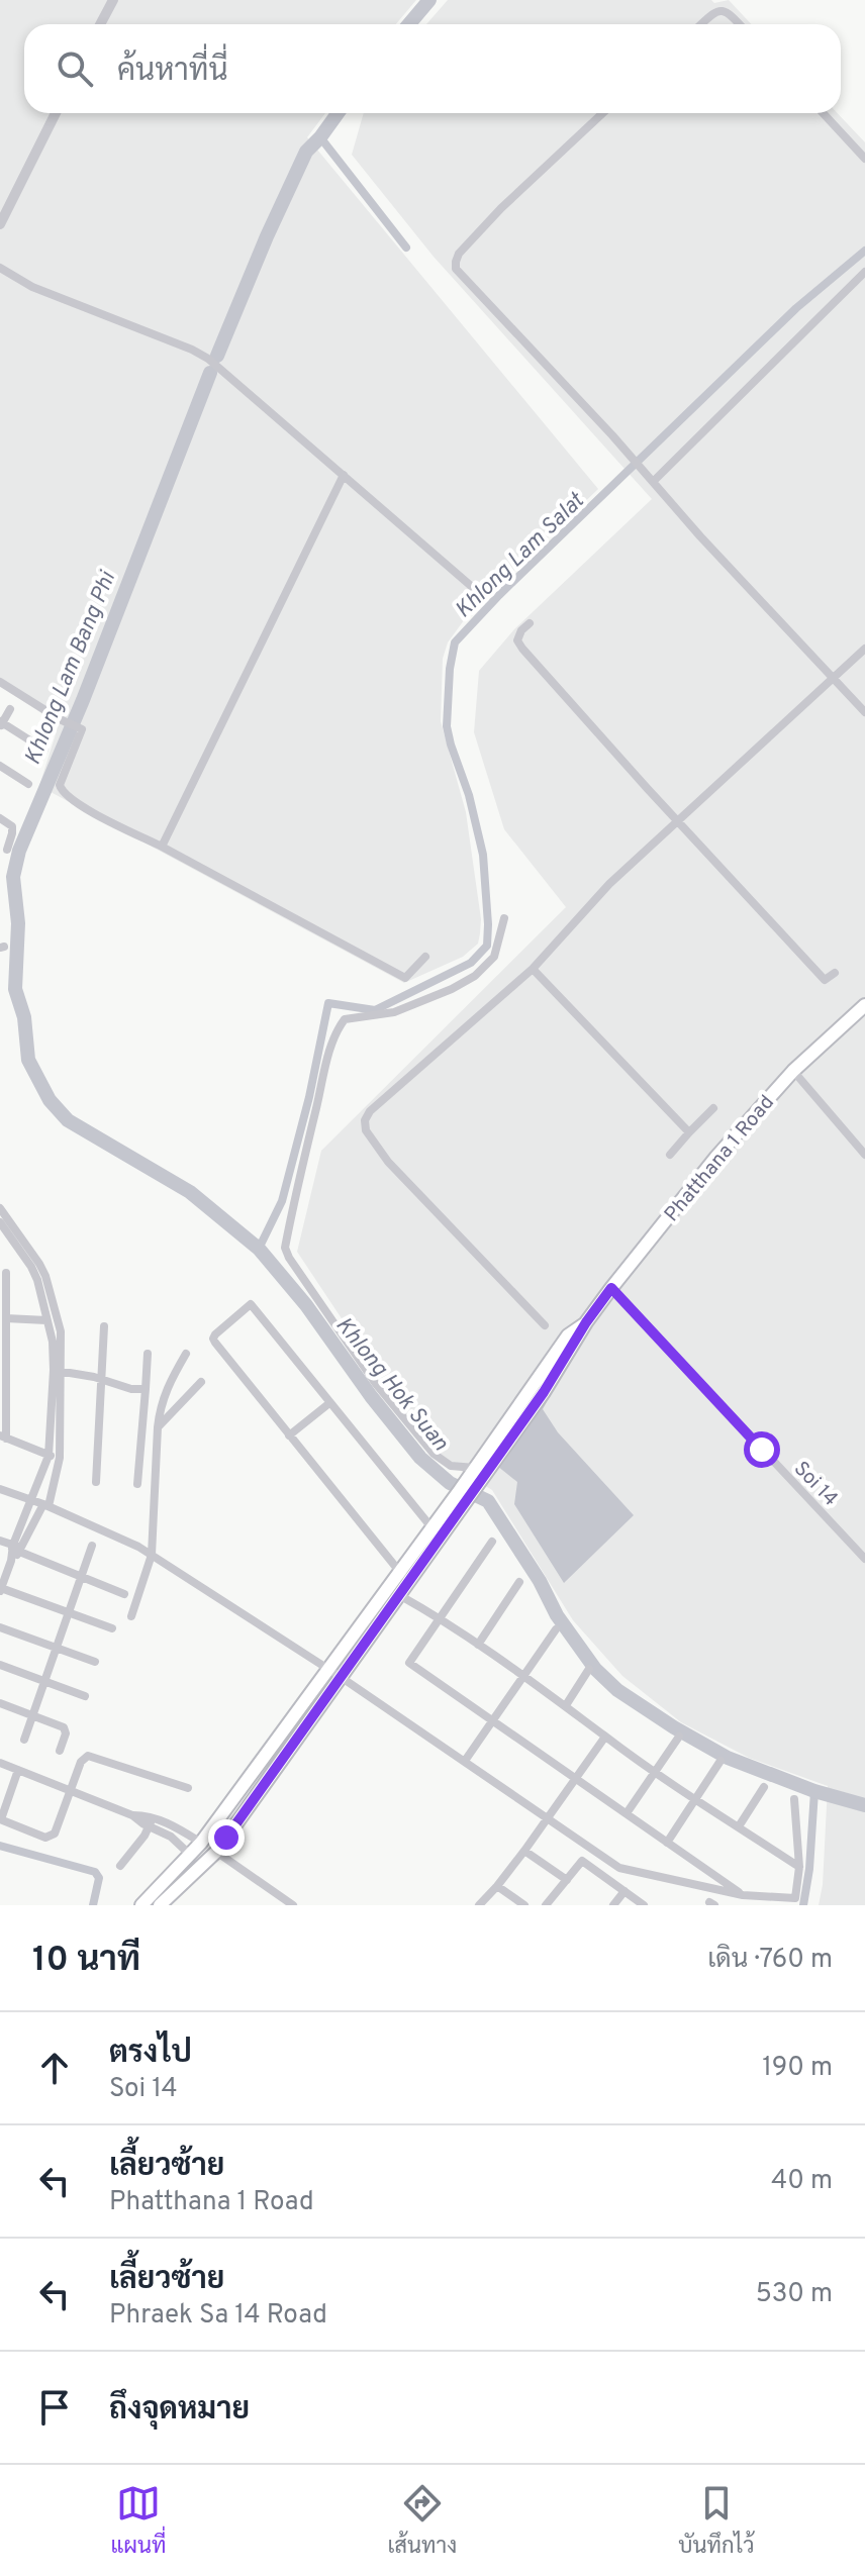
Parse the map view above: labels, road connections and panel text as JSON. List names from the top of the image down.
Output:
{
  "streets": {
    "main road": ["Phatthana 1 Road"],
    "street": ["Soi 14"]
  },
  "crossings": [
    ["Phatthana 1 Road", "Soi 14"]
  ],
  "water": ["Khlong Lam Salat", "Khlong Lam Bang Phi", "Khlong Hok Suan"],
  "page": {
    "search": "ค้นหาที่นี่",
    "heading": ["10 นาที", "เดิน · 760 m"],
    "list": [
      ["ตรงไป", "Soi 14", "190 m"],
      ["เลี้ยวซ้าย", "Phatthana 1 Road", "40 m"],
      ["เลี้ยวซ้าย", "Phraek Sa 14 Road", "530 m"],
      "ถึงจุดหมาย"
    ],
    "nav": ["แผนที่", "เส้นทาง", "บันทึกไว้"]
  }
}
